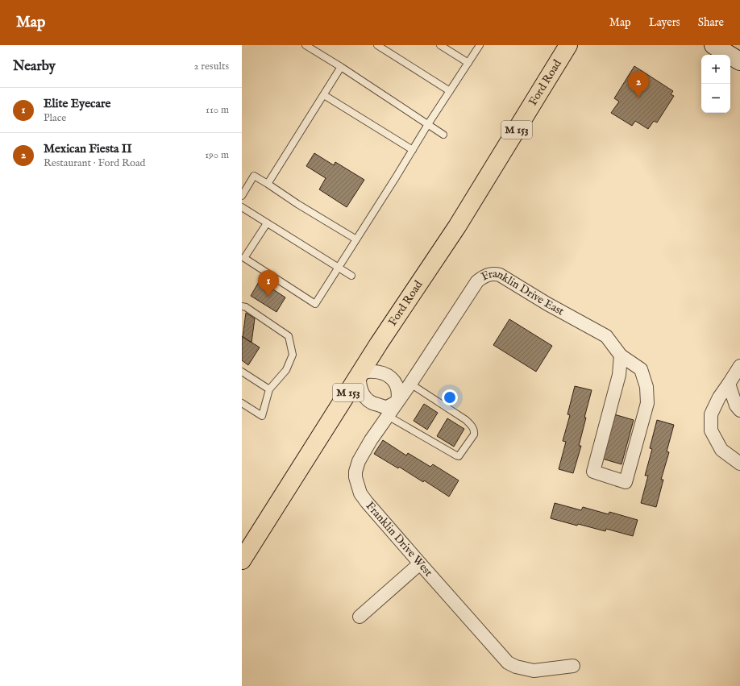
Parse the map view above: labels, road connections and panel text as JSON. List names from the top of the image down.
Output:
{
  "streets": {
    "main road": ["Ford Road", "M 153"],
    "street": ["Franklin Drive East", "Franklin Drive West"]
  },
  "crossings": [
    ["Ford Road", "Franklin Drive East"],
    ["Ford Road", "Franklin Drive West"],
    ["Franklin Drive East", "Franklin Drive West"]
  ],
  "page": {
    "header": "Map",
    "nav": ["Map", "Layers", "Share"],
    "heading": ["Nearby", "2 results"],
    "map_buttons": ["+", "−"],
    "pins": ["2", "1"],
    "list": [
      {
        "mark": "1",
        "name": "Elite Eyecare",
        "note": "Place",
        "value": "110 m"
      },
      {
        "mark": "2",
        "name": "Mexican Fiesta II",
        "note": "Restaurant · Ford Road",
        "value": "190 m"
      }
    ]
  }
}
